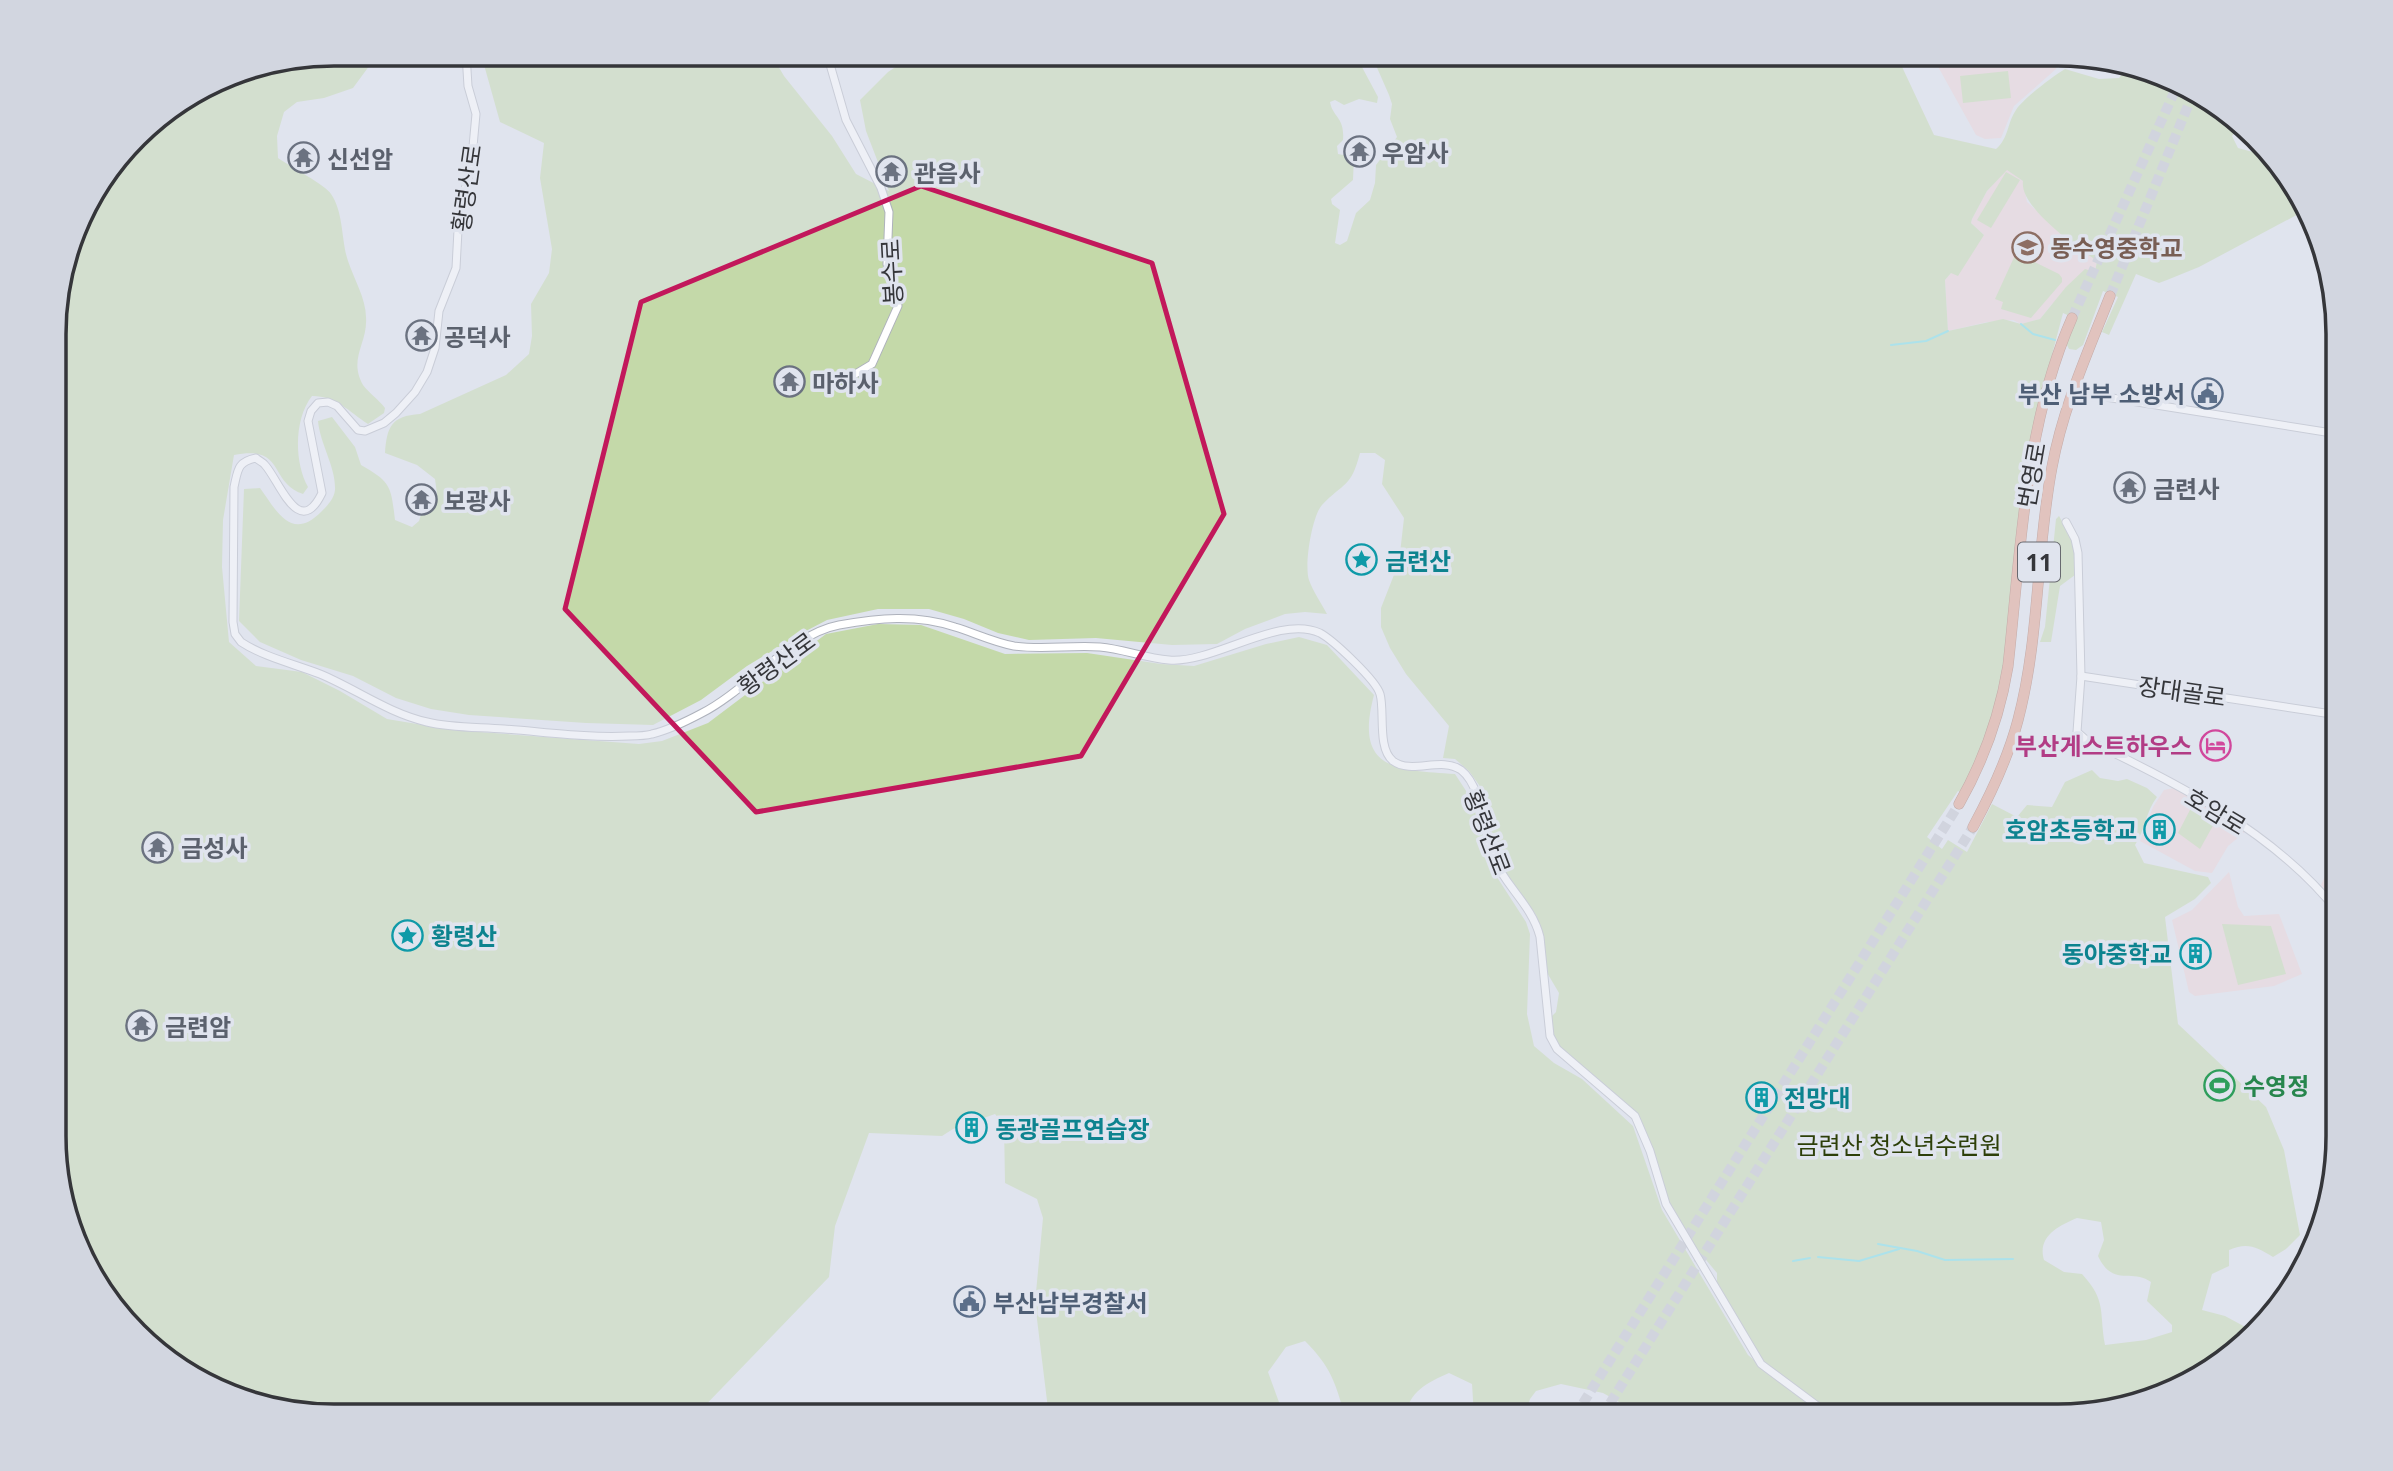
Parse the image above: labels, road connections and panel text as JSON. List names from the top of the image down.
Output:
{
  "streets": {
    "highway": ["번영로", "11"],
    "street": [
      "황령산로",
      "봉수로",
      "장대골로",
      "호암로"
    ]
  },
  "crossings": [
    ["장대골로", "호암로"]
  ],
  "parks": ["금련산 청소년수련원"],
  "places": {
    "temple": [
      "우암사",
      "신선암",
      "관음사",
      "공덕사",
      "마하사",
      "금련사",
      "보광사",
      "금성사",
      "금련암"
    ],
    "school or university": ["동수영중학교"],
    "public building": ["부산 남부 소방서", "부산남부경찰서"],
    "place": ["금련산", "황령산"],
    "hotel": ["부산게스트하우스"],
    "building": [
      "호암초등학교",
      "동아중학교",
      "전망대",
      "동광골프연습장"
    ],
    "sports": ["수영정"]
  }
}
